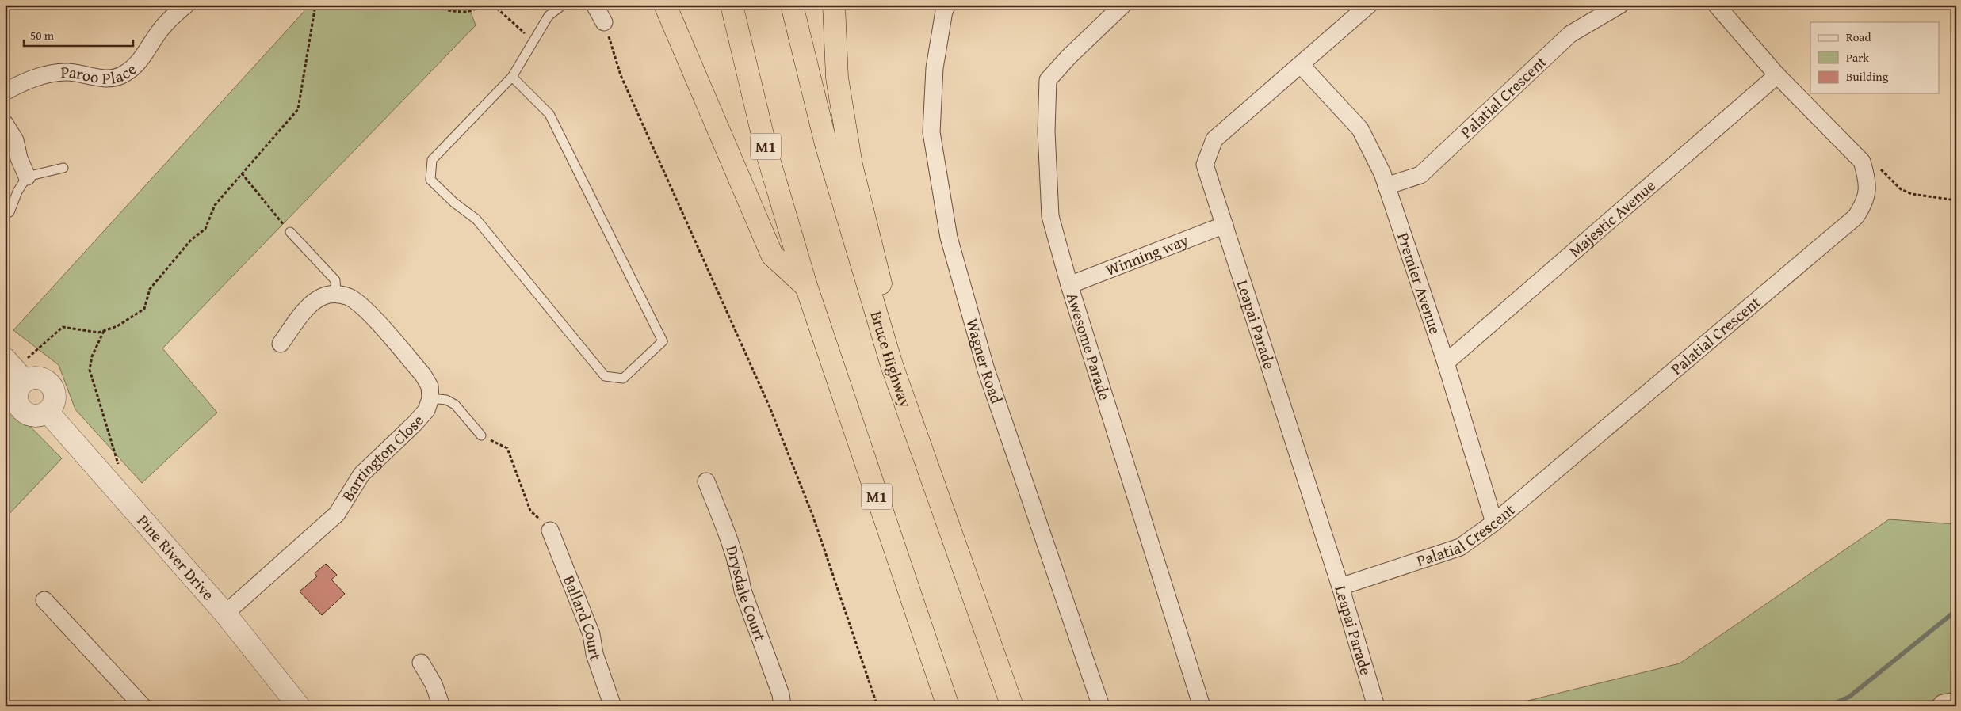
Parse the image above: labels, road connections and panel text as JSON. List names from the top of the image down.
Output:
{
  "streets": {
    "highway": ["M1", "Bruce Highway"],
    "street": [
      "Paroo Place",
      "Palatial Crescent",
      "Majestic Avenue",
      "Winning way",
      "Premier Avenue",
      "Leapai Parade",
      "Awesome Parade",
      "Wagner Road",
      "Barrington Close",
      "Pine River Drive",
      "Drysdale Court",
      "Ballard Court"
    ]
  },
  "crossings": [
    ["Palatial Crescent", "Majestic Avenue"],
    ["Palatial Crescent", "Premier Avenue"],
    ["Palatial Crescent", "Leapai Parade"],
    ["Majestic Avenue", "Premier Avenue"],
    ["Winning way", "Leapai Parade"],
    ["Winning way", "Awesome Parade"],
    ["Premier Avenue", "Leapai Parade"],
    ["Barrington Close", "Pine River Drive"]
  ],
  "legend": ["Road", "Park", "Building"],
  "scale_bar": "50 m"
}
